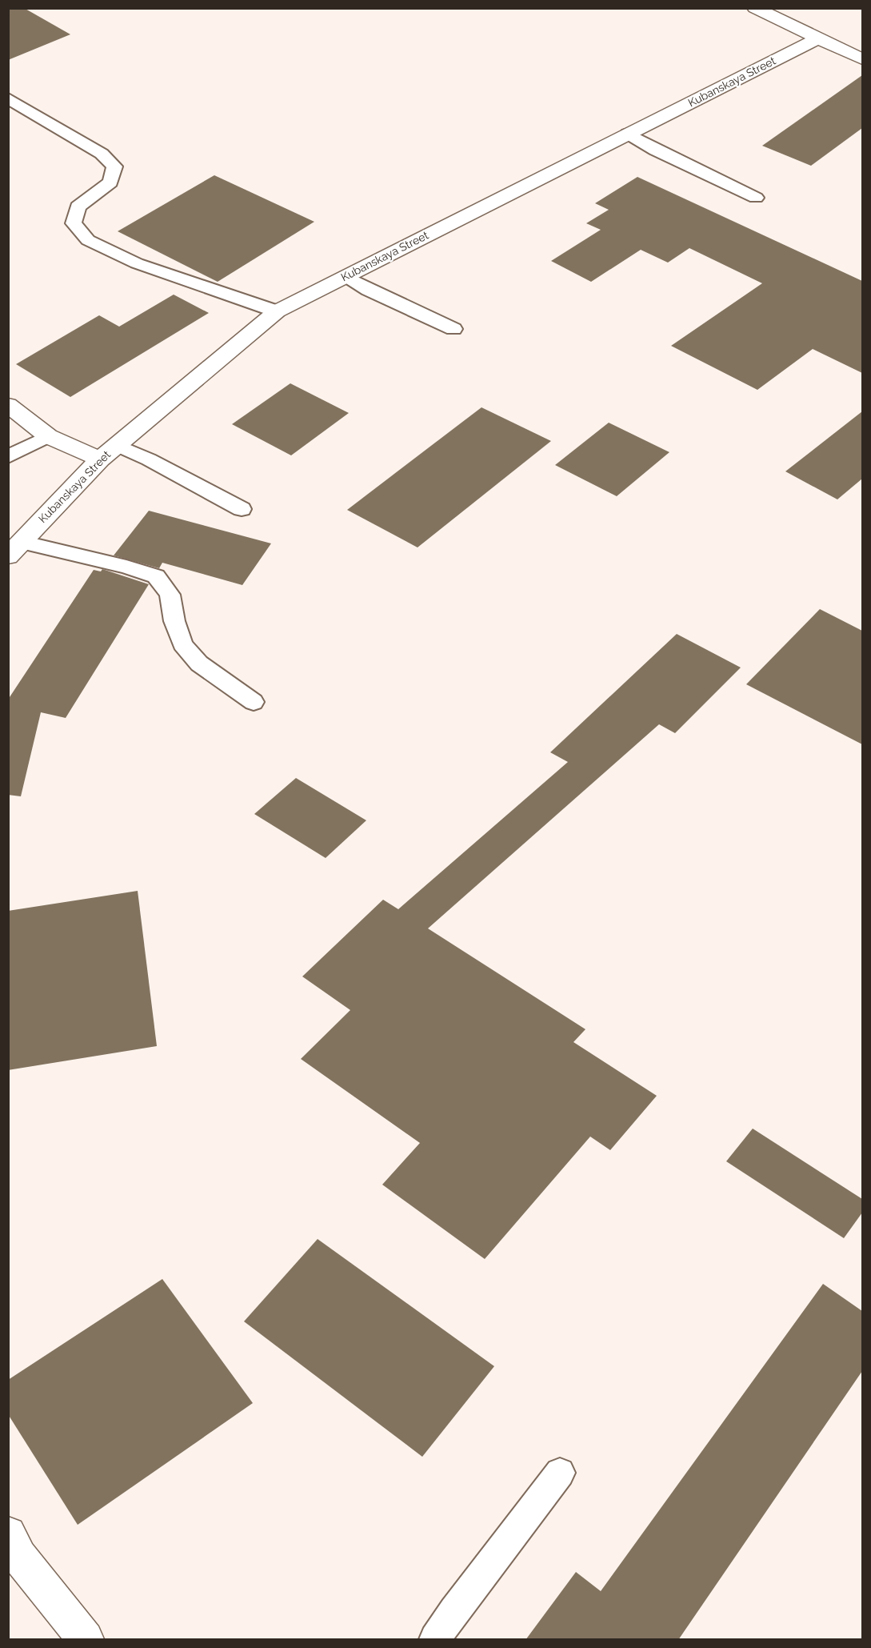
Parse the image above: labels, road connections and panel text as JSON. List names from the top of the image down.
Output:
{
  "streets": {
    "street": ["Kubanskaya Street"]
  }
}
